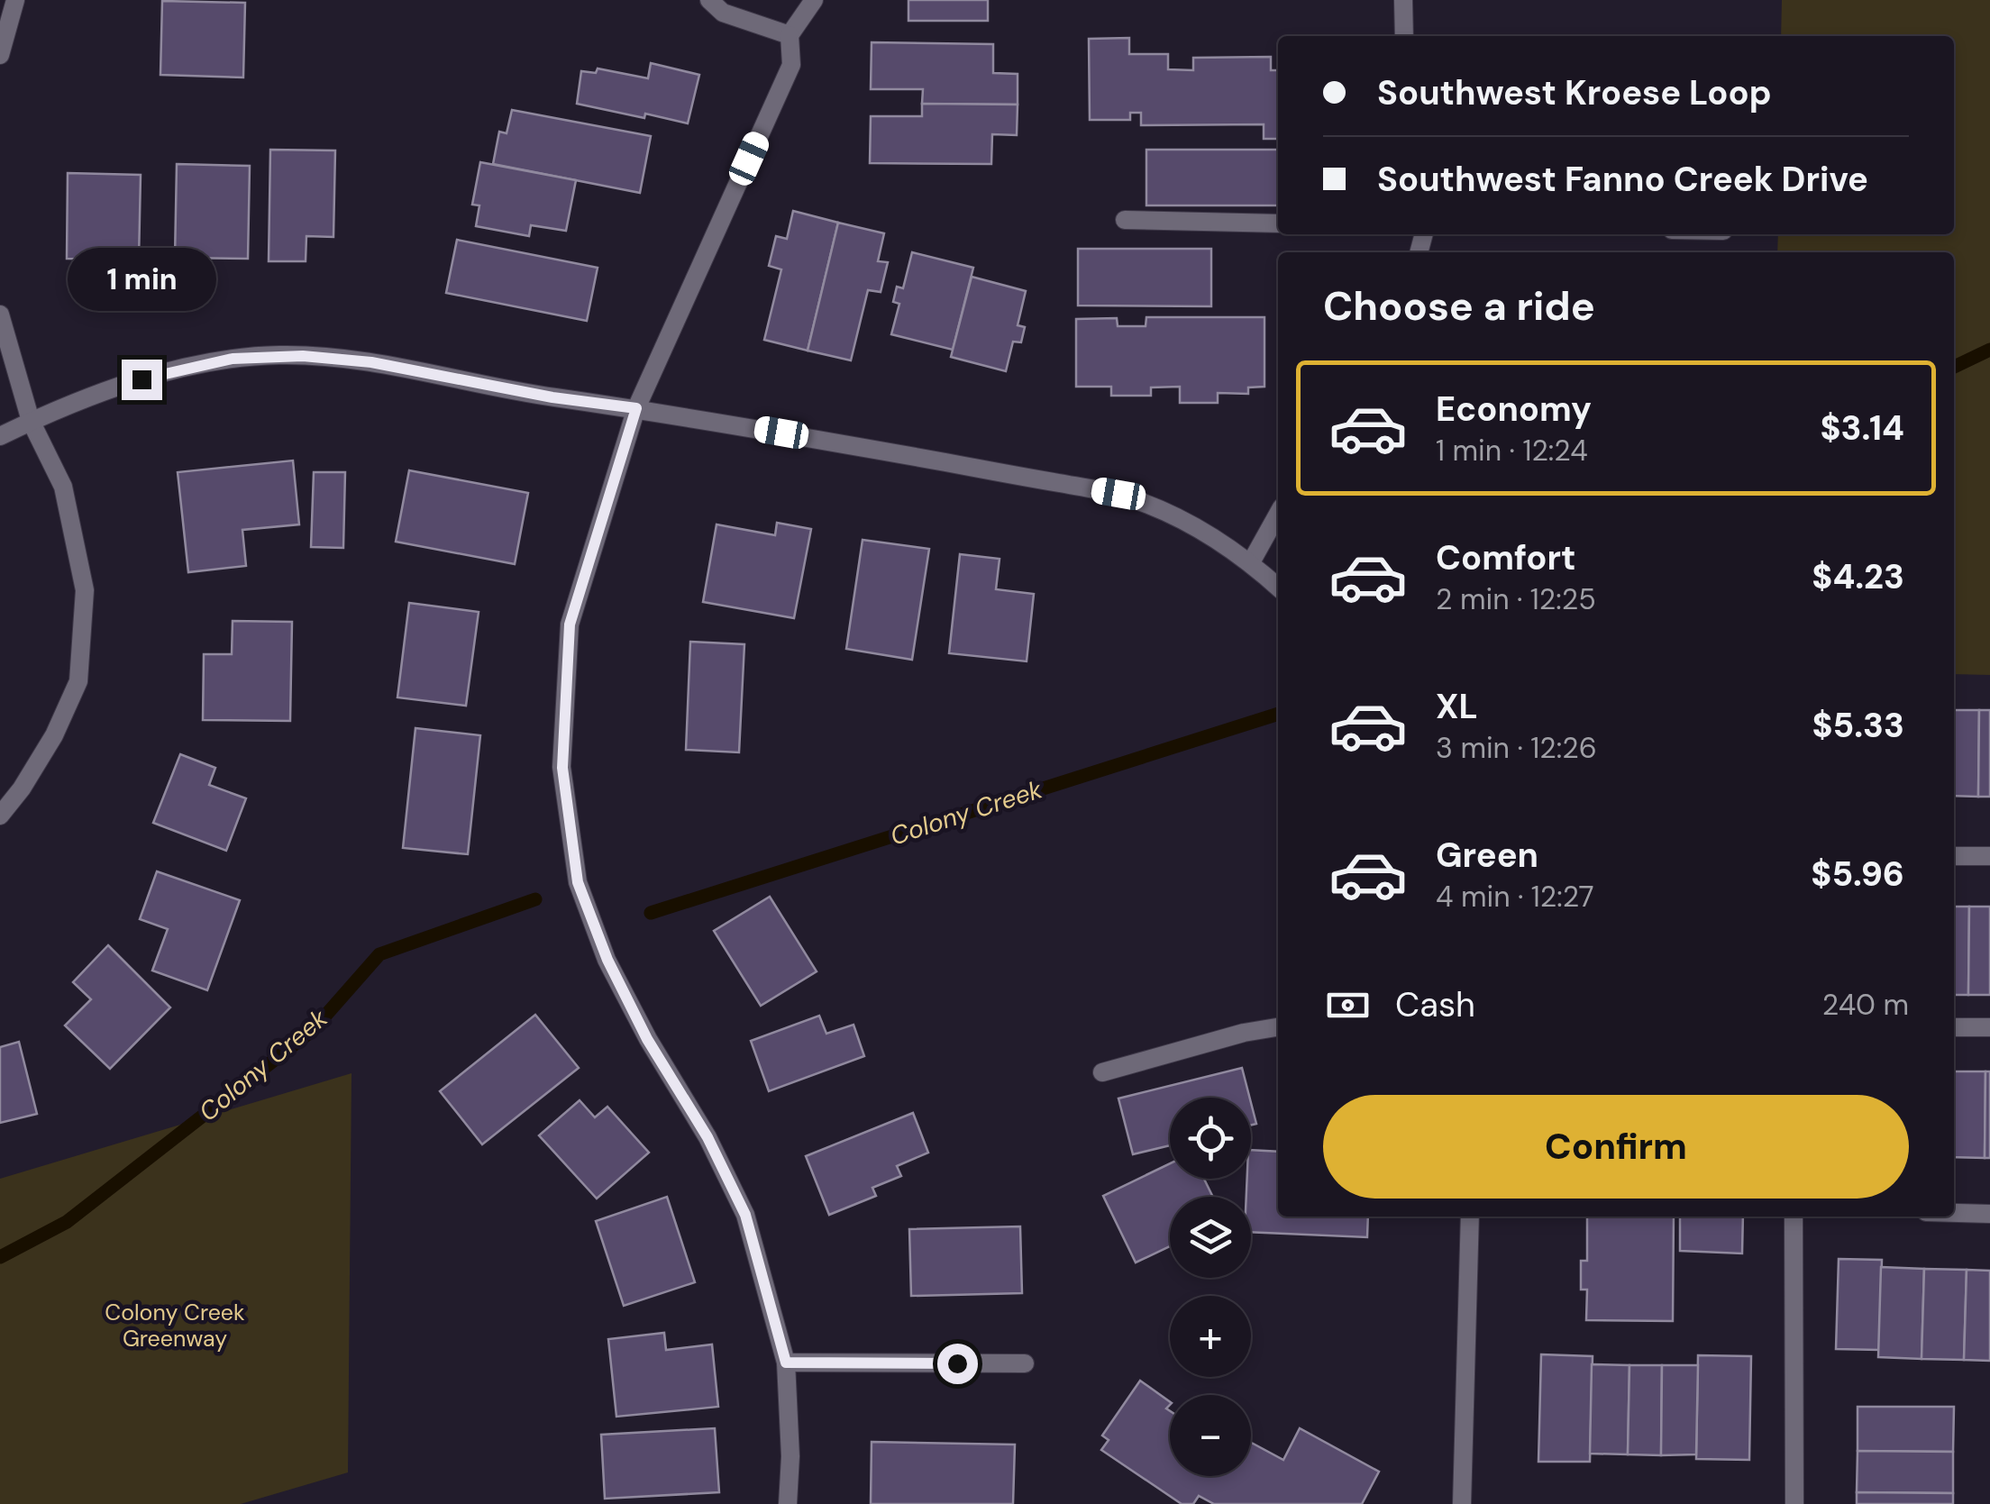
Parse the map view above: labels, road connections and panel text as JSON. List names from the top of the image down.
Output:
{
  "water": ["Colony Creek"],
  "parks": ["Colony Creek Greenway"],
  "page": {
    "banner": ["Southwest Kroese Loop", "Southwest Fanno Creek Drive"],
    "bubble": "1 min",
    "heading": "Choose a ride",
    "list": [
      {
        "name": "Economy",
        "note": "1 min · 12:24",
        "value": "$3.14"
      },
      {
        "name": "Comfort",
        "note": "2 min · 12:25",
        "value": "$4.23"
      },
      {
        "name": "XL",
        "note": "3 min · 12:26",
        "value": "$5.33"
      },
      {
        "name": "Green",
        "note": "4 min · 12:27",
        "value": "$5.96"
      }
    ],
    "pay": ["Cash", "240 m"],
    "buttons": "Confirm",
    "map_buttons": ["+", "−"]
  }
}
